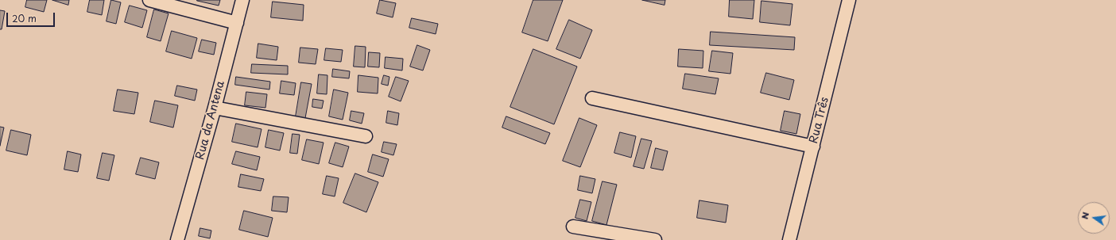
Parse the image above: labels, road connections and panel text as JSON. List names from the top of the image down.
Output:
{
  "streets": {
    "street": ["Rua da Antena", "Rua Três"]
  },
  "scale_bar": "20 m",
  "north": "left"
}
